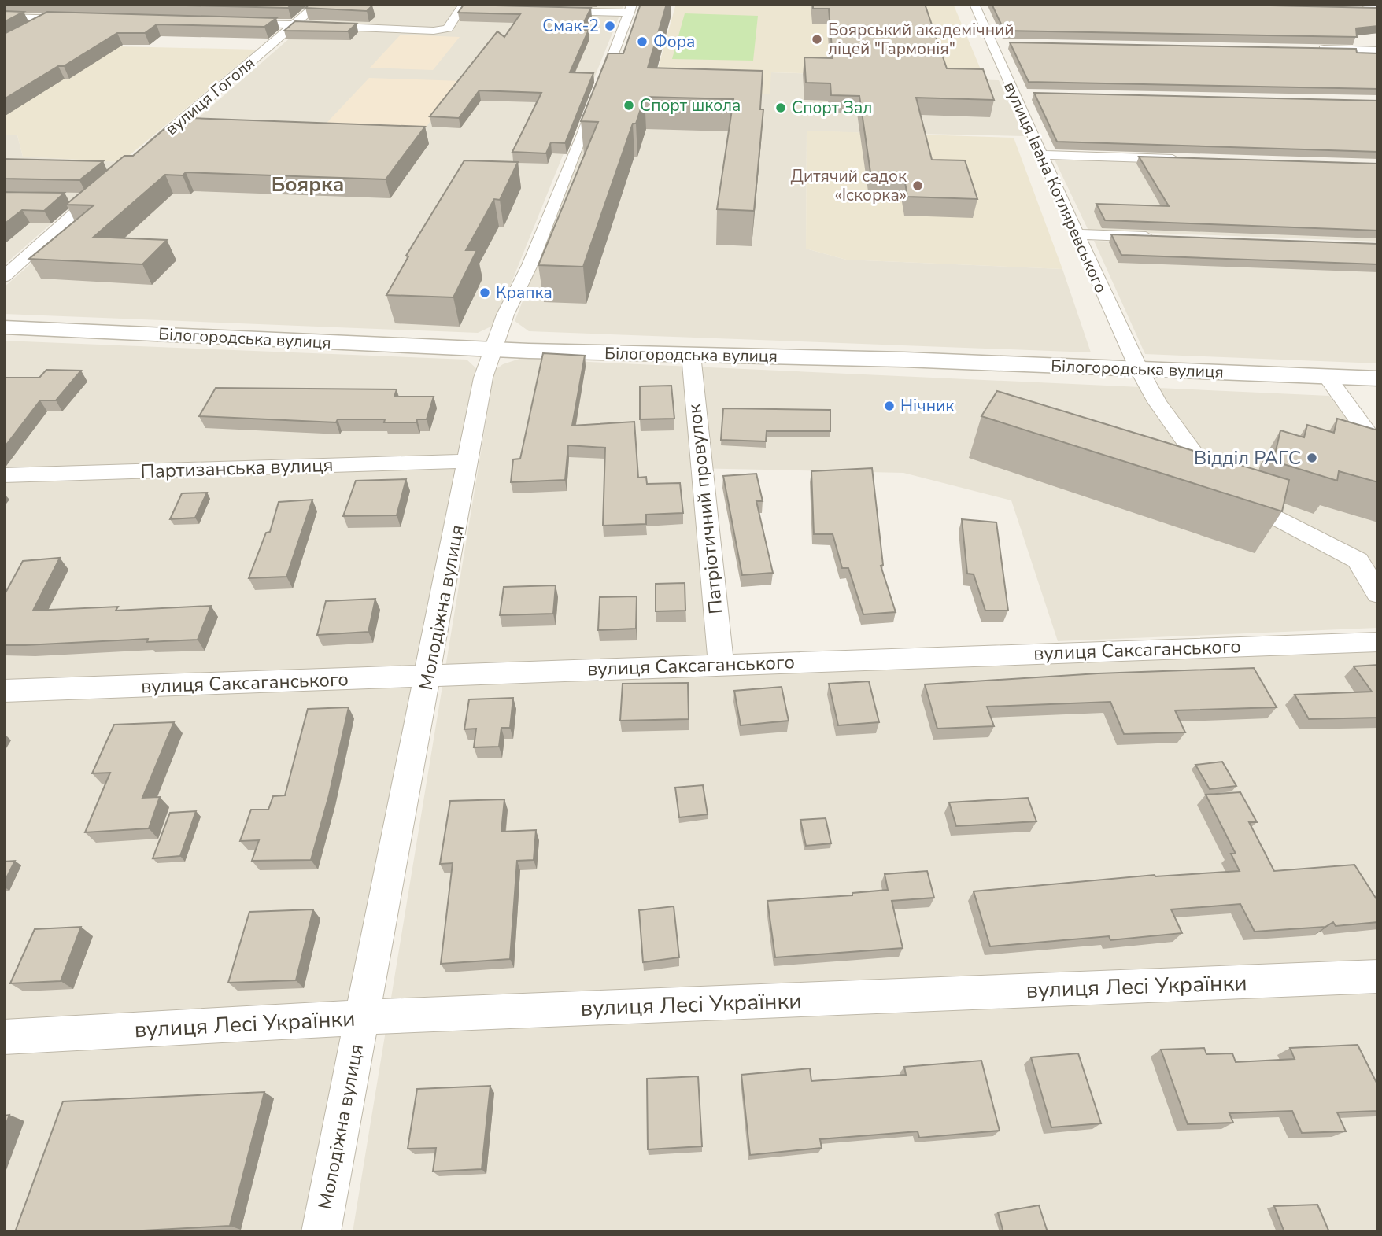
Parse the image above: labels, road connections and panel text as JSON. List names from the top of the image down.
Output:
{
  "streets": {
    "street": [
      "вулиця Гоголя",
      "вулиця Івана Котляревського",
      "Білогородська вулиця",
      "Партизанська вулиця",
      "Патріотичний провулок",
      "Молодіжна вулиця",
      "вулиця Саксаганського",
      "вулиця Лесі Українки"
    ]
  },
  "crossings": [
    ["вулиця Івана Котляревського", "Білогородська вулиця"],
    ["Білогородська вулиця", "Патріотичний провулок"],
    ["Білогородська вулиця", "Молодіжна вулиця"],
    ["Партизанська вулиця", "Молодіжна вулиця"],
    ["Патріотичний провулок", "вулиця Саксаганського"],
    ["Молодіжна вулиця", "вулиця Саксаганського"],
    ["Молодіжна вулиця", "вулиця Лесі Українки"]
  ],
  "districts": ["Боярка"],
  "places": [
    "Смак-2",
    "Боярський академічний ліцей \"Гармонія\"",
    "Фора",
    "Спорт школа",
    "Спорт Зал",
    "Дитячий садок «Іскорка»",
    "Крапка",
    "Нічник",
    "Відділ РАГС"
  ]
}
